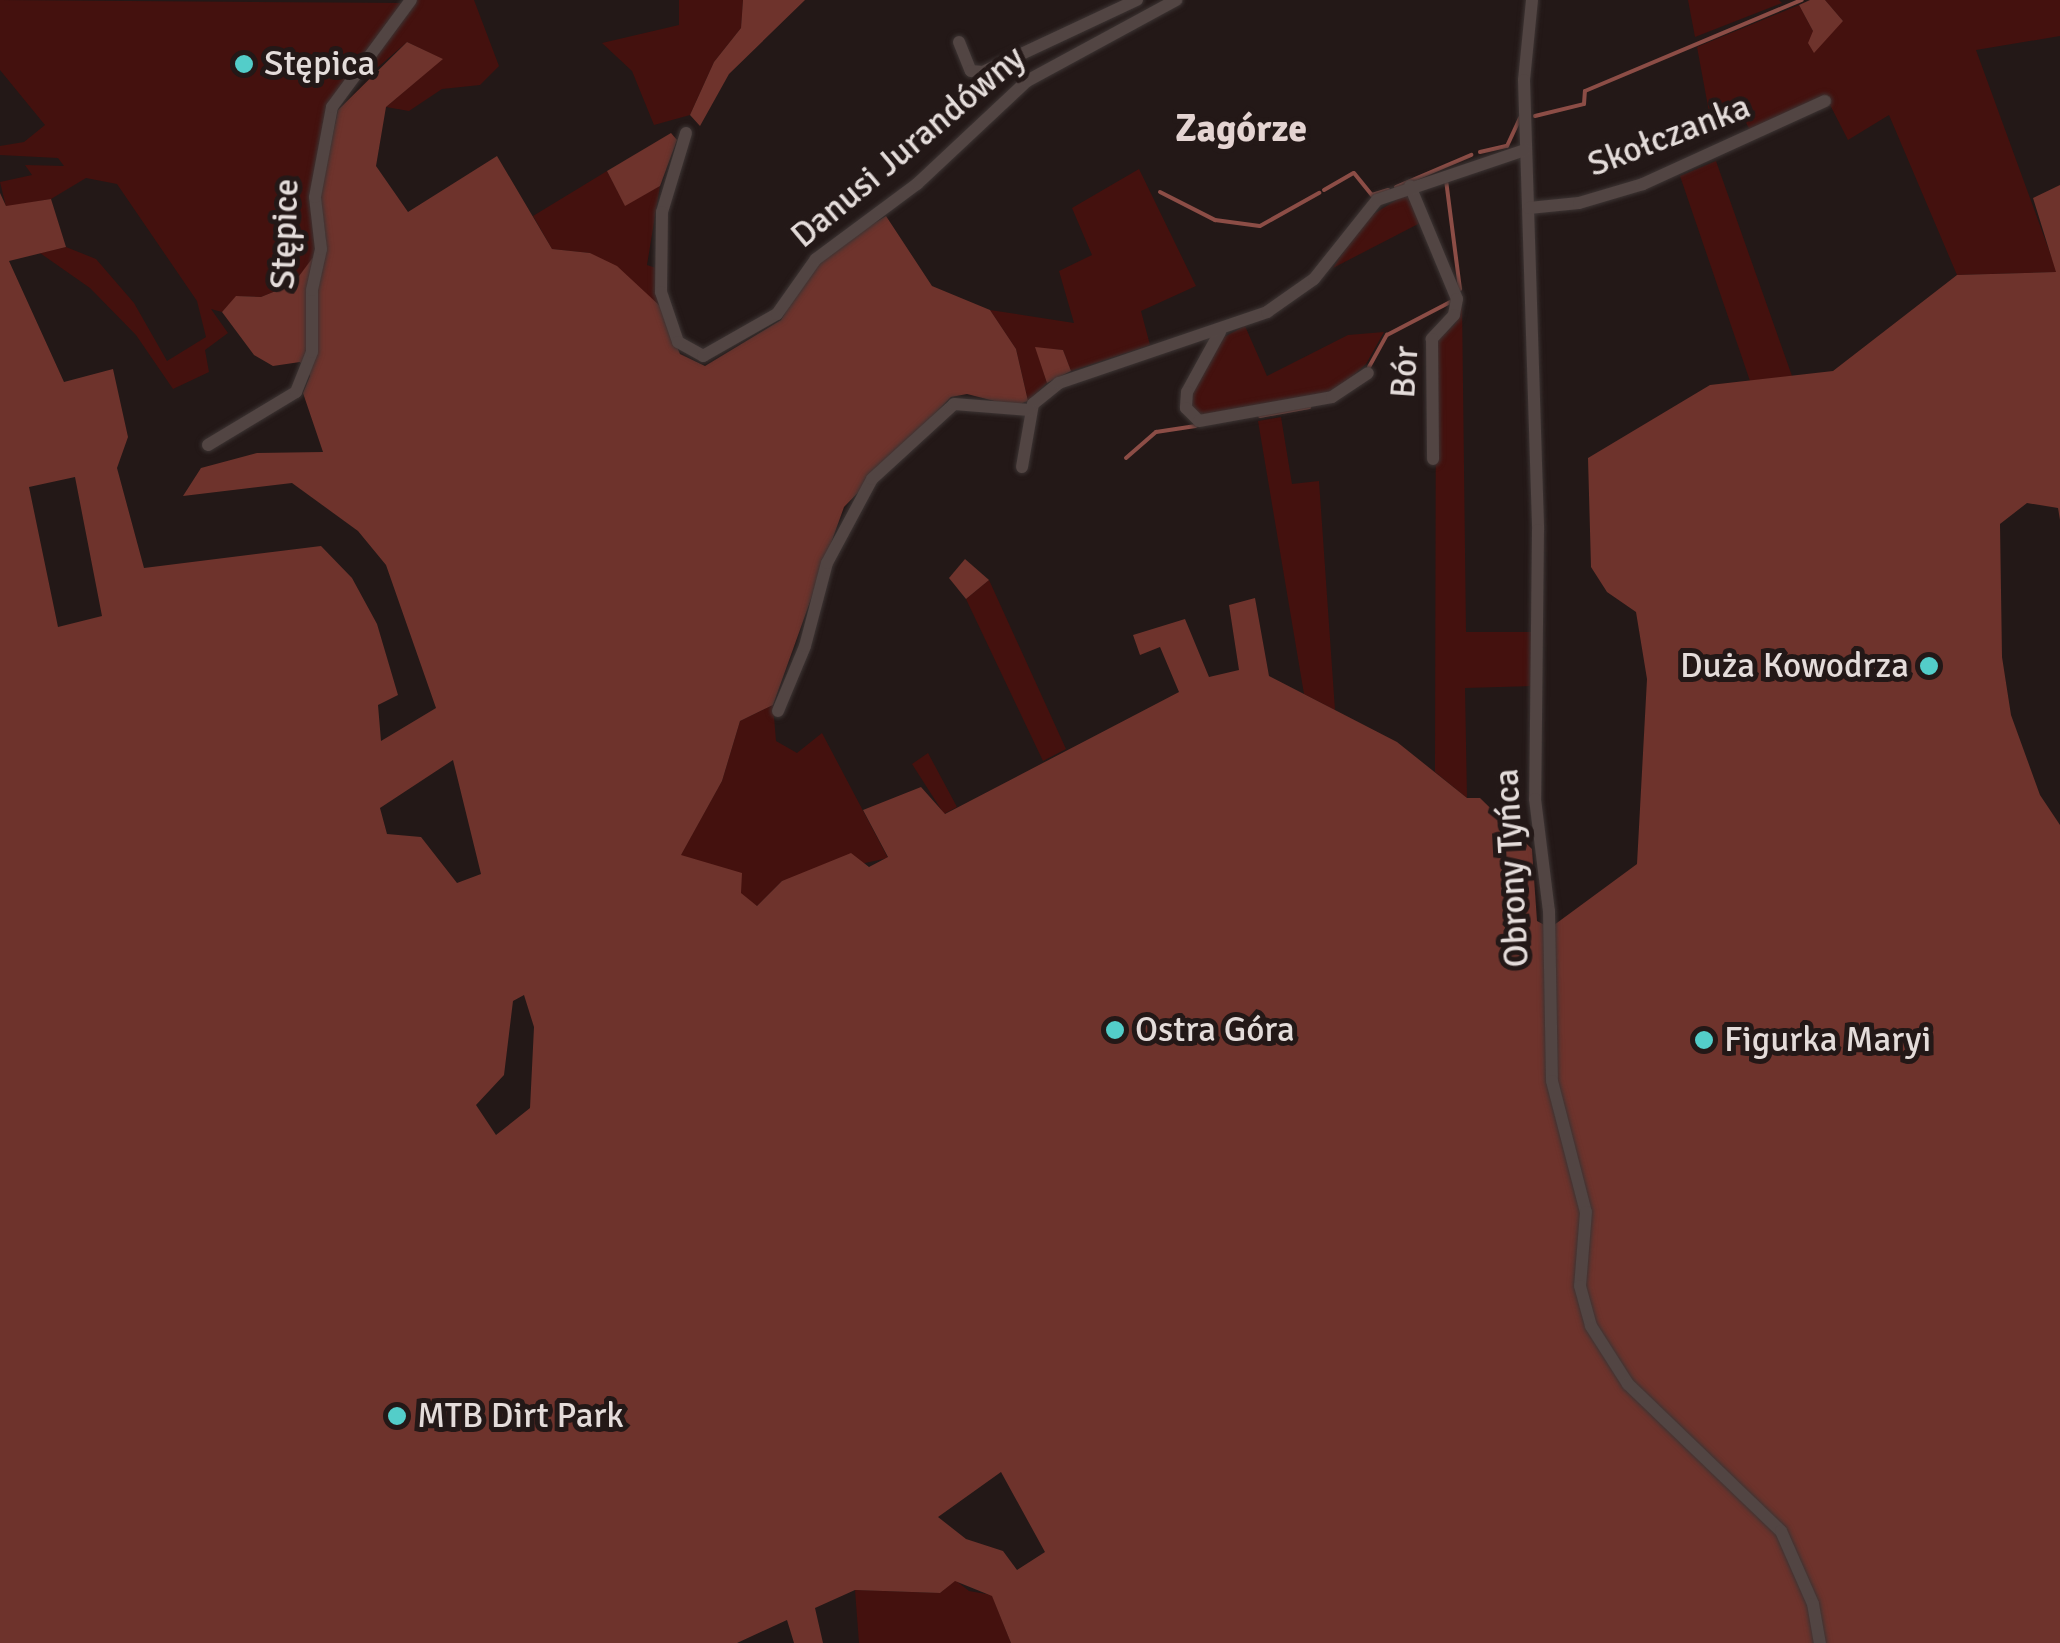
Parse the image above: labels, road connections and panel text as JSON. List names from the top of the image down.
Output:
{
  "streets": {
    "street": [
      "Skołczanka",
      "Danusi Jurandówny",
      "Stępice",
      "Bór",
      "Obrony Tyńca"
    ]
  },
  "crossings": [
    ["Skołczanka", "Obrony Tyńca"]
  ],
  "districts": ["Zagórze"],
  "places": [
    "Stępica",
    "Duża Kowodrza",
    "Ostra Góra",
    "Figurka Maryi",
    "MTB Dirt Park"
  ]
}
